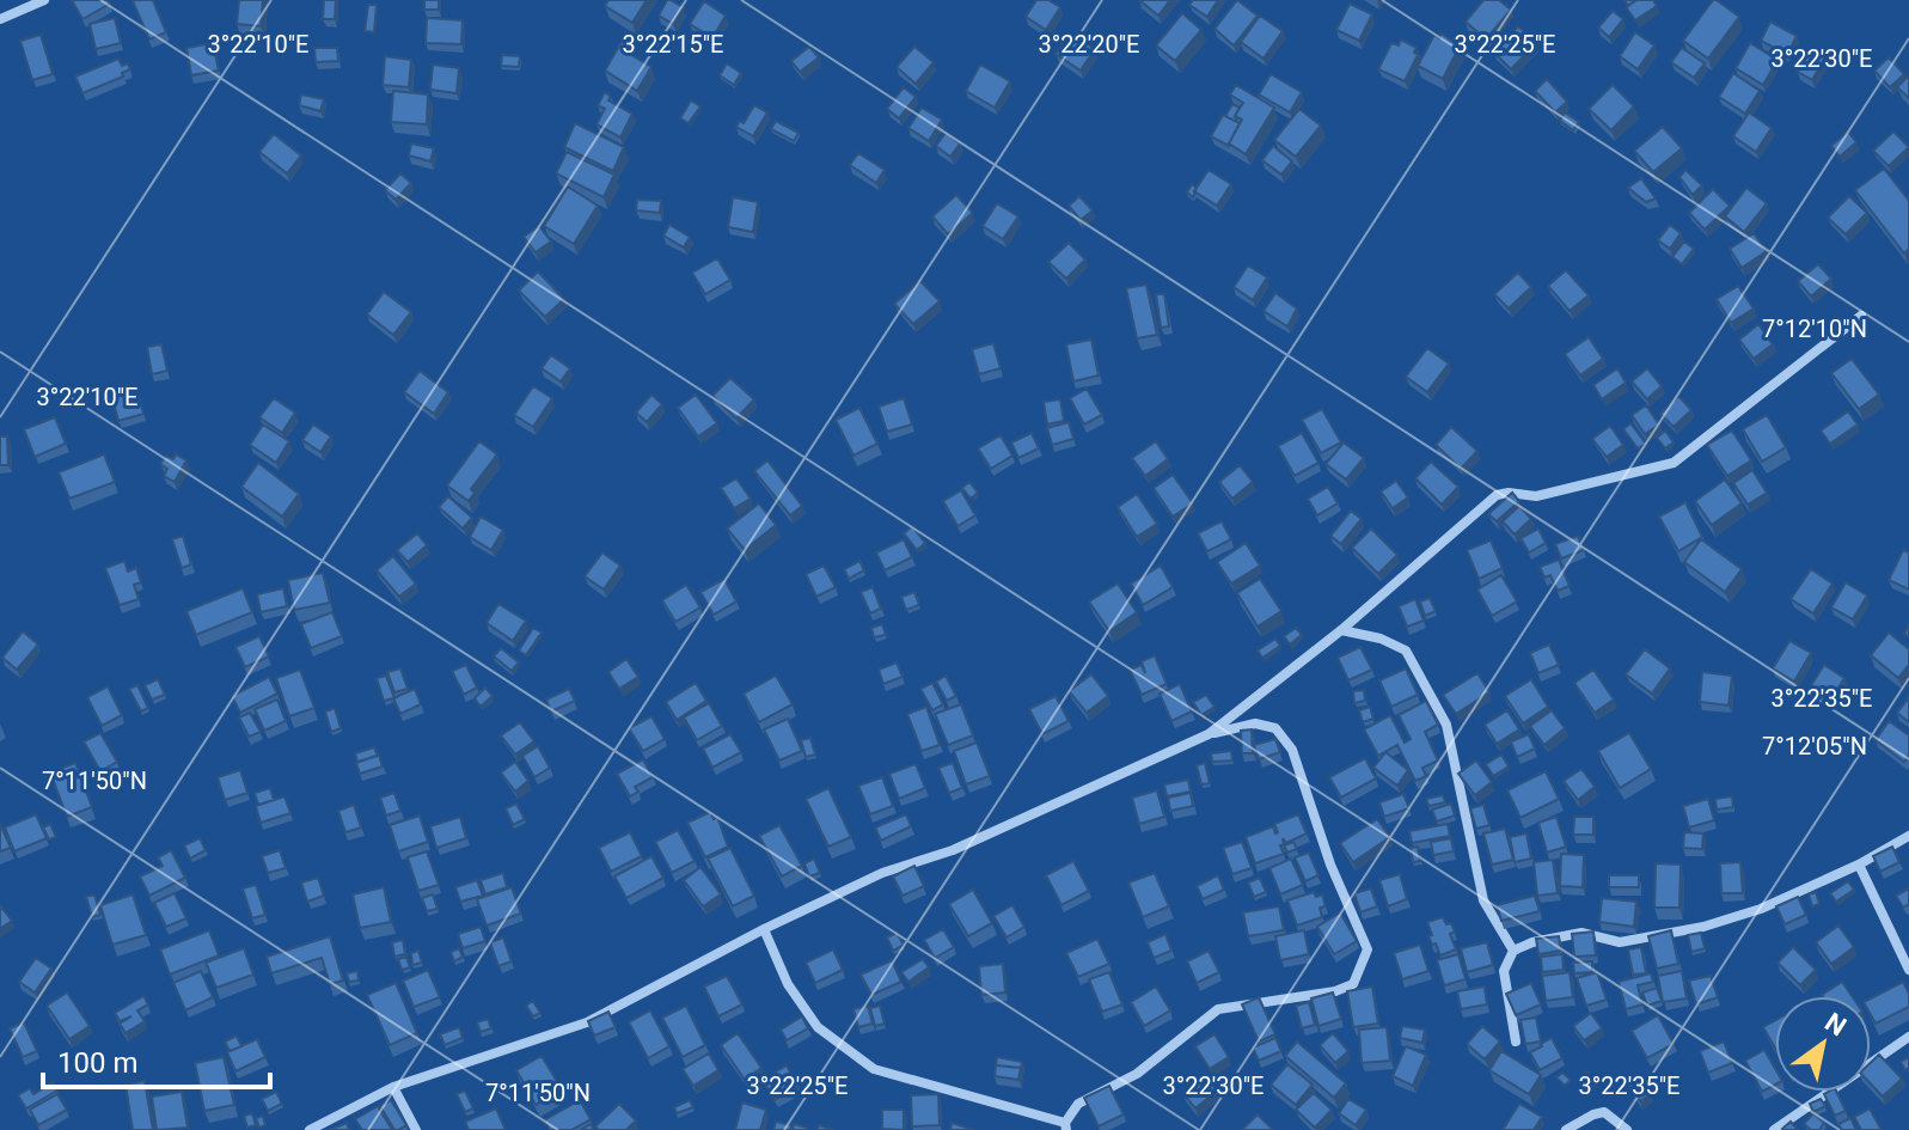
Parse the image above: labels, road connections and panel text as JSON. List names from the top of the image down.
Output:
{
  "scale_bar": "100 m",
  "north": "top right",
  "coordinates": [
    "3°22'10\"E",
    "3°22'15\"E",
    "3°22'20\"E",
    "3°22'25\"E",
    "3°22'30\"E",
    "7°12'10\"N",
    "3°22'35\"E",
    "7°12'05\"N",
    "7°11'50\"N"
  ]
}
